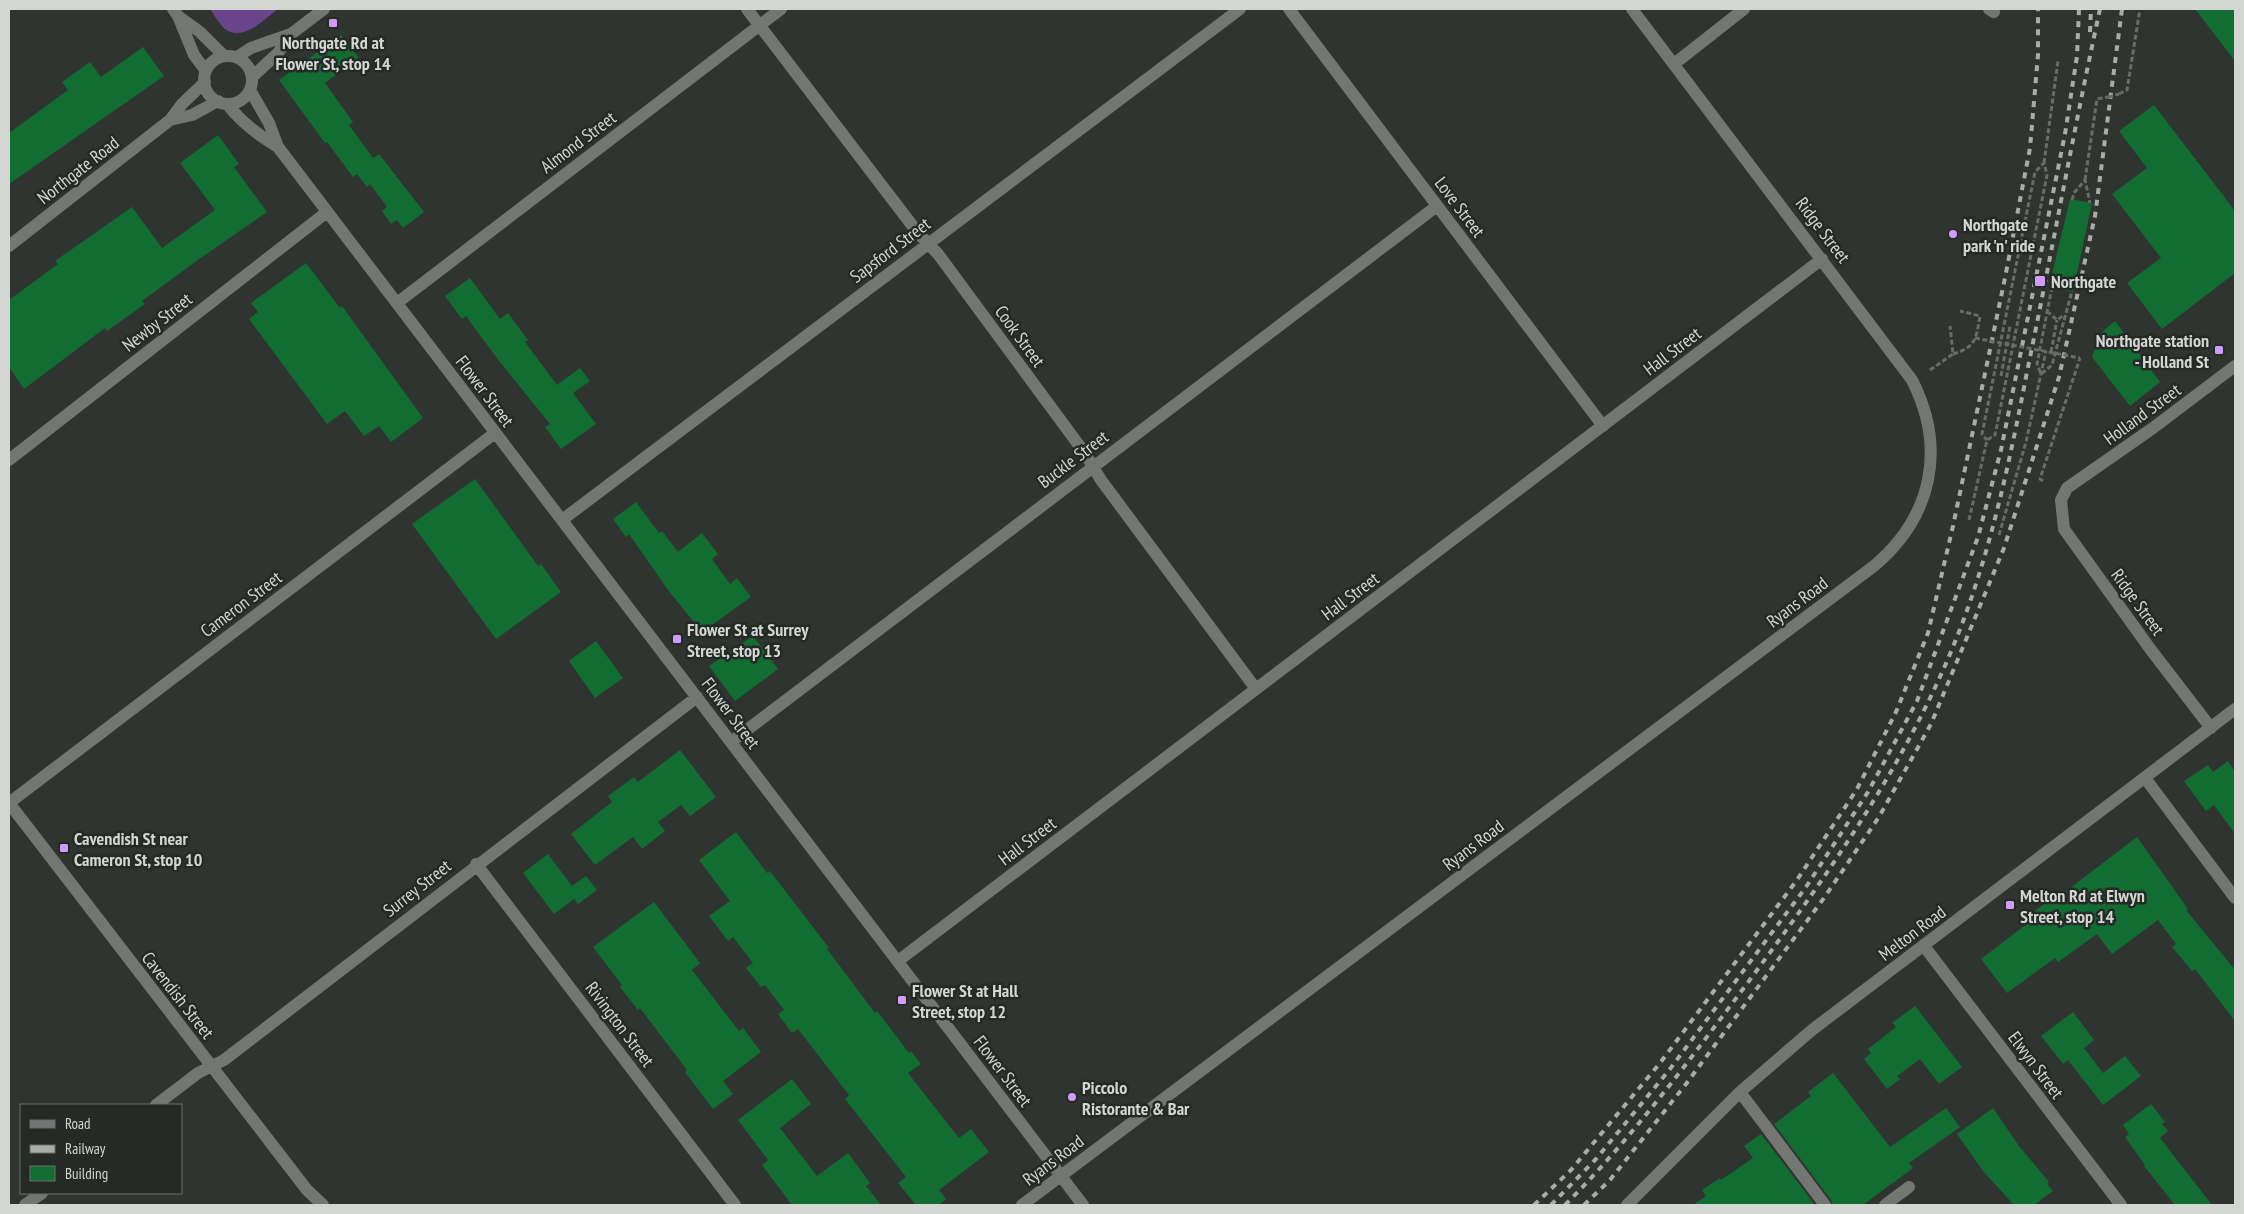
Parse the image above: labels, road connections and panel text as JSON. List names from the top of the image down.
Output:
{
  "streets": {
    "street": [
      "Almond Street",
      "Northgate Road",
      "Love Street",
      "Ridge Street",
      "Sapsford Street",
      "Newby Street",
      "Cook Street",
      "Hall Street",
      "Flower Street",
      "Holland Street",
      "Buckle Street",
      "Ryans Road",
      "Cameron Street",
      "Surrey Street",
      "Melton Road",
      "Cavendish Street",
      "Rivington Street",
      "Elwyn Street"
    ]
  },
  "crossings": [
    ["Almond Street", "Cook Street"],
    ["Almond Street", "Flower Street"],
    ["Northgate Road", "Flower Street"],
    ["Love Street", "Hall Street"],
    ["Love Street", "Buckle Street"],
    ["Ridge Street", "Hall Street"],
    ["Ridge Street", "Holland Street"],
    ["Ridge Street", "Ryans Road"],
    ["Ridge Street", "Melton Road"],
    ["Sapsford Street", "Cook Street"],
    ["Sapsford Street", "Flower Street"],
    ["Newby Street", "Flower Street"],
    ["Cook Street", "Hall Street"],
    ["Cook Street", "Buckle Street"],
    ["Hall Street", "Flower Street"],
    ["Flower Street", "Buckle Street"],
    ["Flower Street", "Ryans Road"],
    ["Flower Street", "Cameron Street"],
    ["Flower Street", "Surrey Street"],
    ["Cameron Street", "Cavendish Street"],
    ["Surrey Street", "Cavendish Street"],
    ["Surrey Street", "Rivington Street"],
    ["Melton Road", "Elwyn Street"]
  ],
  "places": {
    "transit": [
      "Northgate Rd at Flower St, stop 14",
      "Northgate",
      "Northgate station - Holland St",
      "Flower St at Surrey Street, stop 13",
      "Cavendish St near Cameron St, stop 10",
      "Melton Rd at Elwyn Street, stop 14",
      "Flower St at Hall Street, stop 12"
    ],
    "other": ["Northgate park 'n' ride", "Piccolo Ristorante & Bar"]
  },
  "legend": ["Road", "Railway", "Building"]
}
